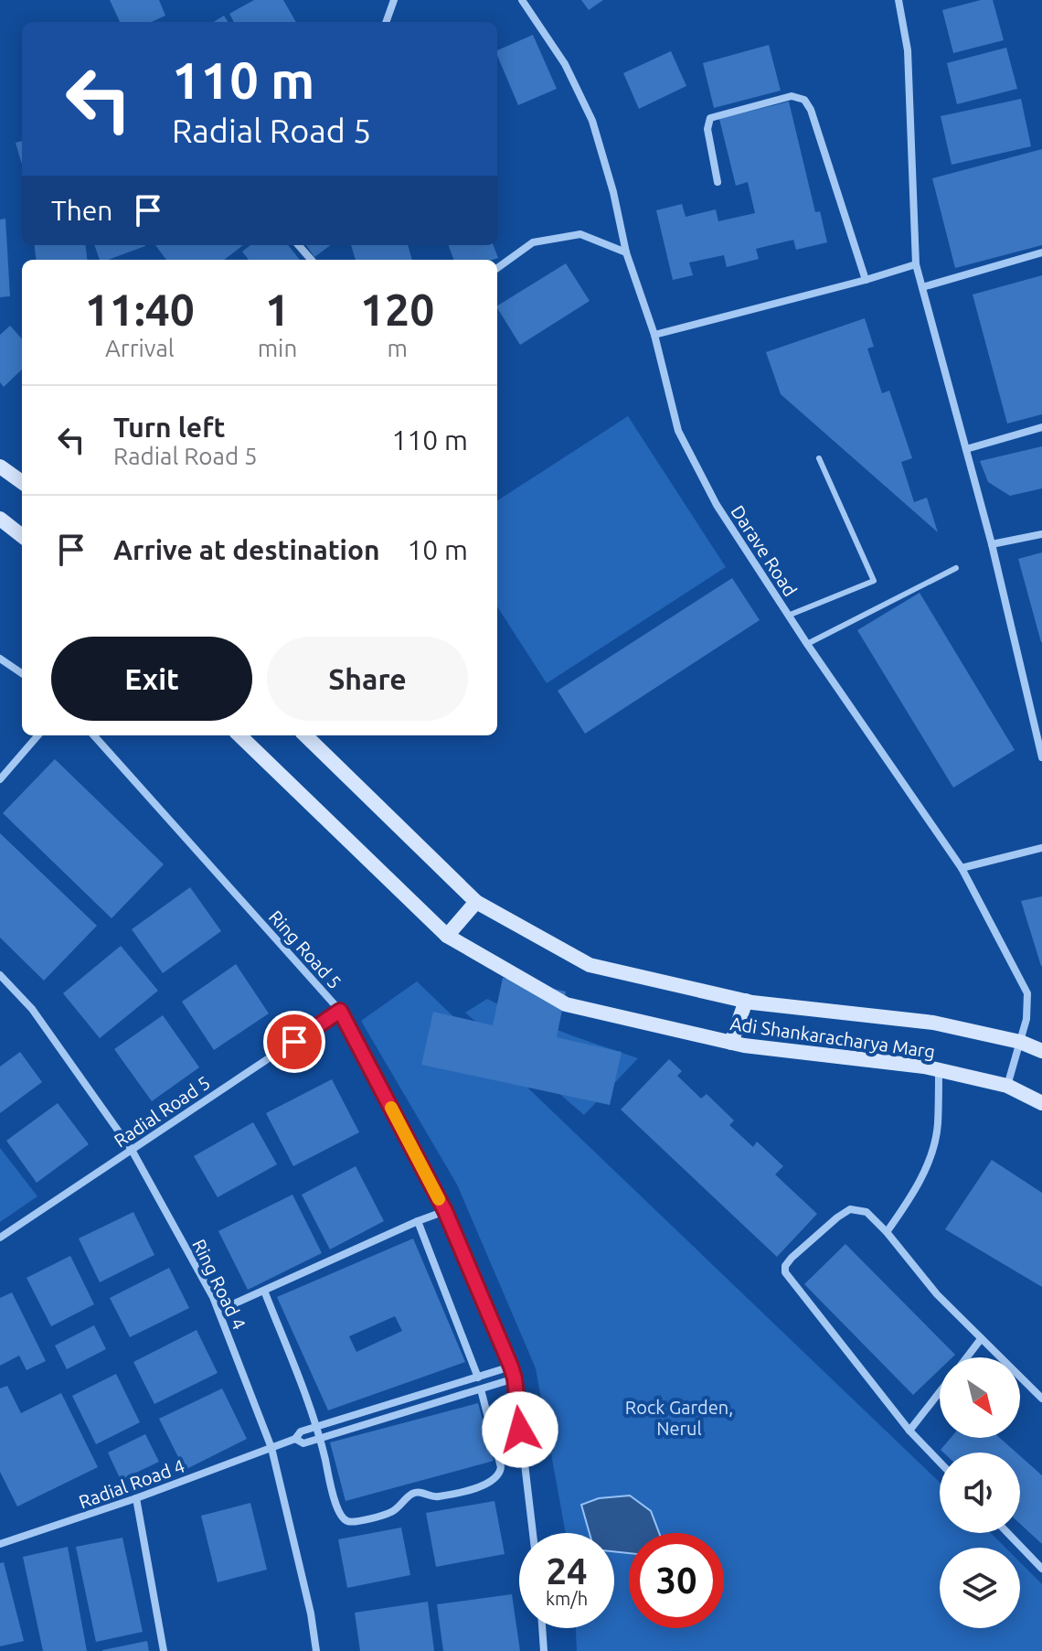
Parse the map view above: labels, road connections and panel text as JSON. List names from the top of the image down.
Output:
{
  "streets": {
    "main road": ["Adi Shankaracharya Marg"],
    "street": [
      "Darave Road",
      "Ring Road 5",
      "Radial Road 5",
      "Ring Road 4",
      "Radial Road 4"
    ]
  },
  "crossings": [
    ["Darave Road", "Adi Shankaracharya Marg"],
    ["Ring Road 5", "Radial Road 5"],
    ["Radial Road 5", "Ring Road 4"],
    ["Ring Road 4", "Radial Road 4"]
  ],
  "parks": ["Rock Garden, Nerul"],
  "north": "bottom right",
  "page": {
    "turn": ["110 m", "Radial Road 5"],
    "then": "Then",
    "eta": [
      "11:40",
      "Arrival",
      "1",
      "min",
      "120",
      "m"
    ],
    "list": [
      {
        "name": "Turn left",
        "note": "Radial Road 5",
        "value": "110 m"
      },
      {
        "name": "Arrive at destination",
        "value": "10 m"
      }
    ],
    "buttons": ["Exit", "Share"],
    "speed": "24 km/h",
    "limit": "30"
  }
}
